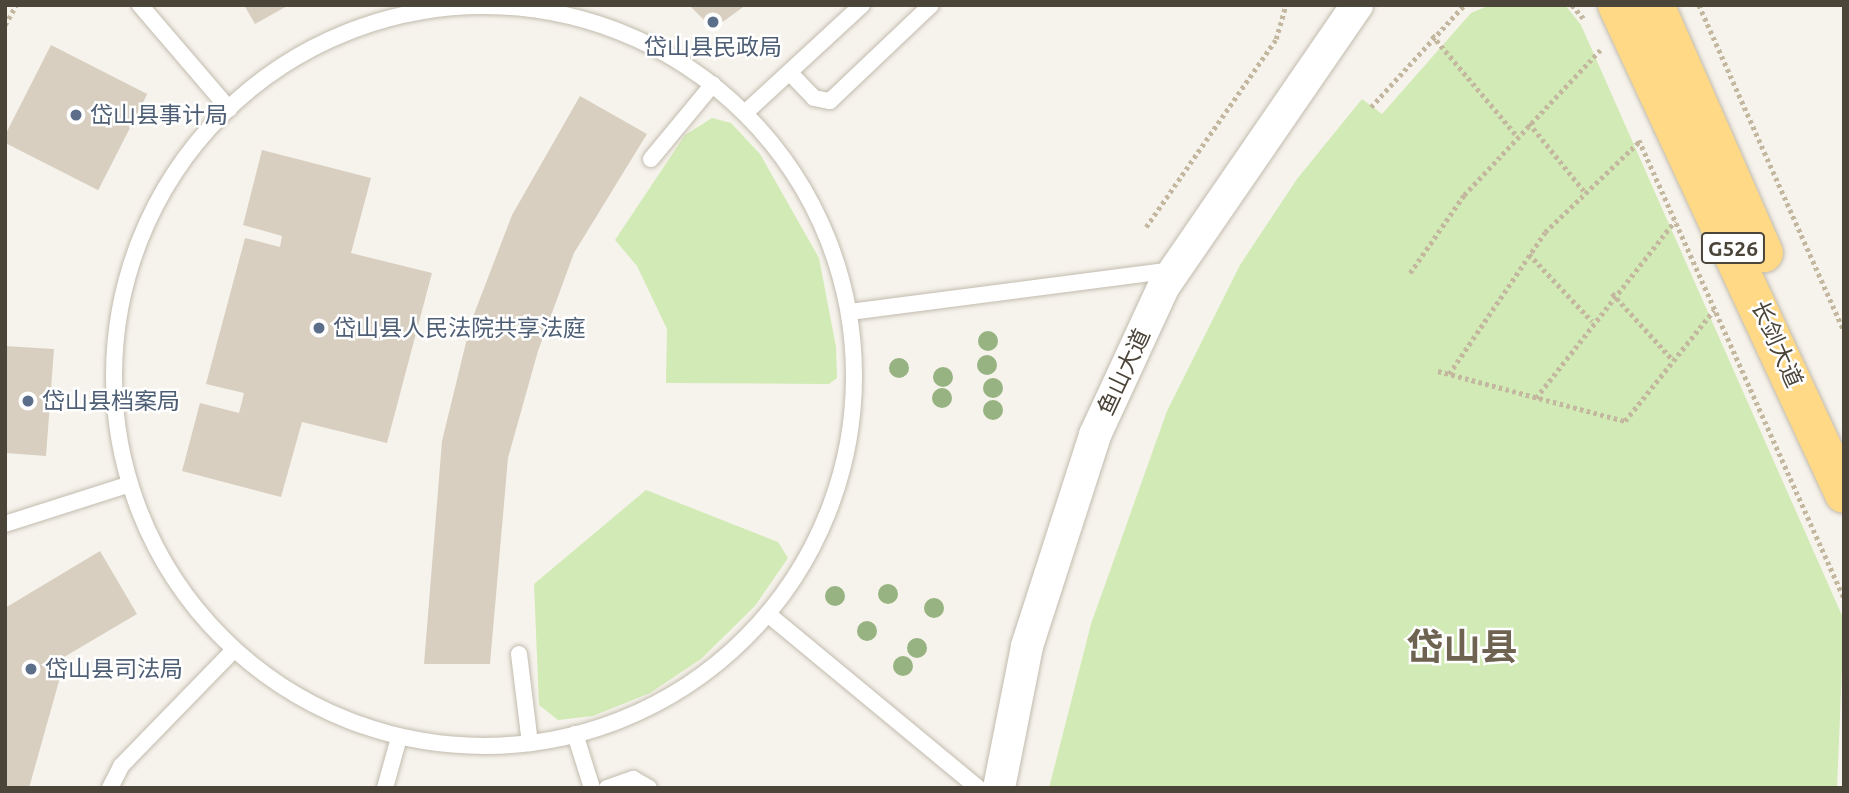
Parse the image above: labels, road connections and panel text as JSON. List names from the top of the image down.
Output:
{
  "streets": {
    "highway": ["G526", "长剑大道"],
    "street": ["鱼山大道"]
  },
  "districts": ["岱山县"],
  "places": [
    "岱山县民政局",
    "岱山县事计局",
    "岱山县人民法院共享法庭",
    "岱山县档案局",
    "岱山县司法局"
  ]
}
